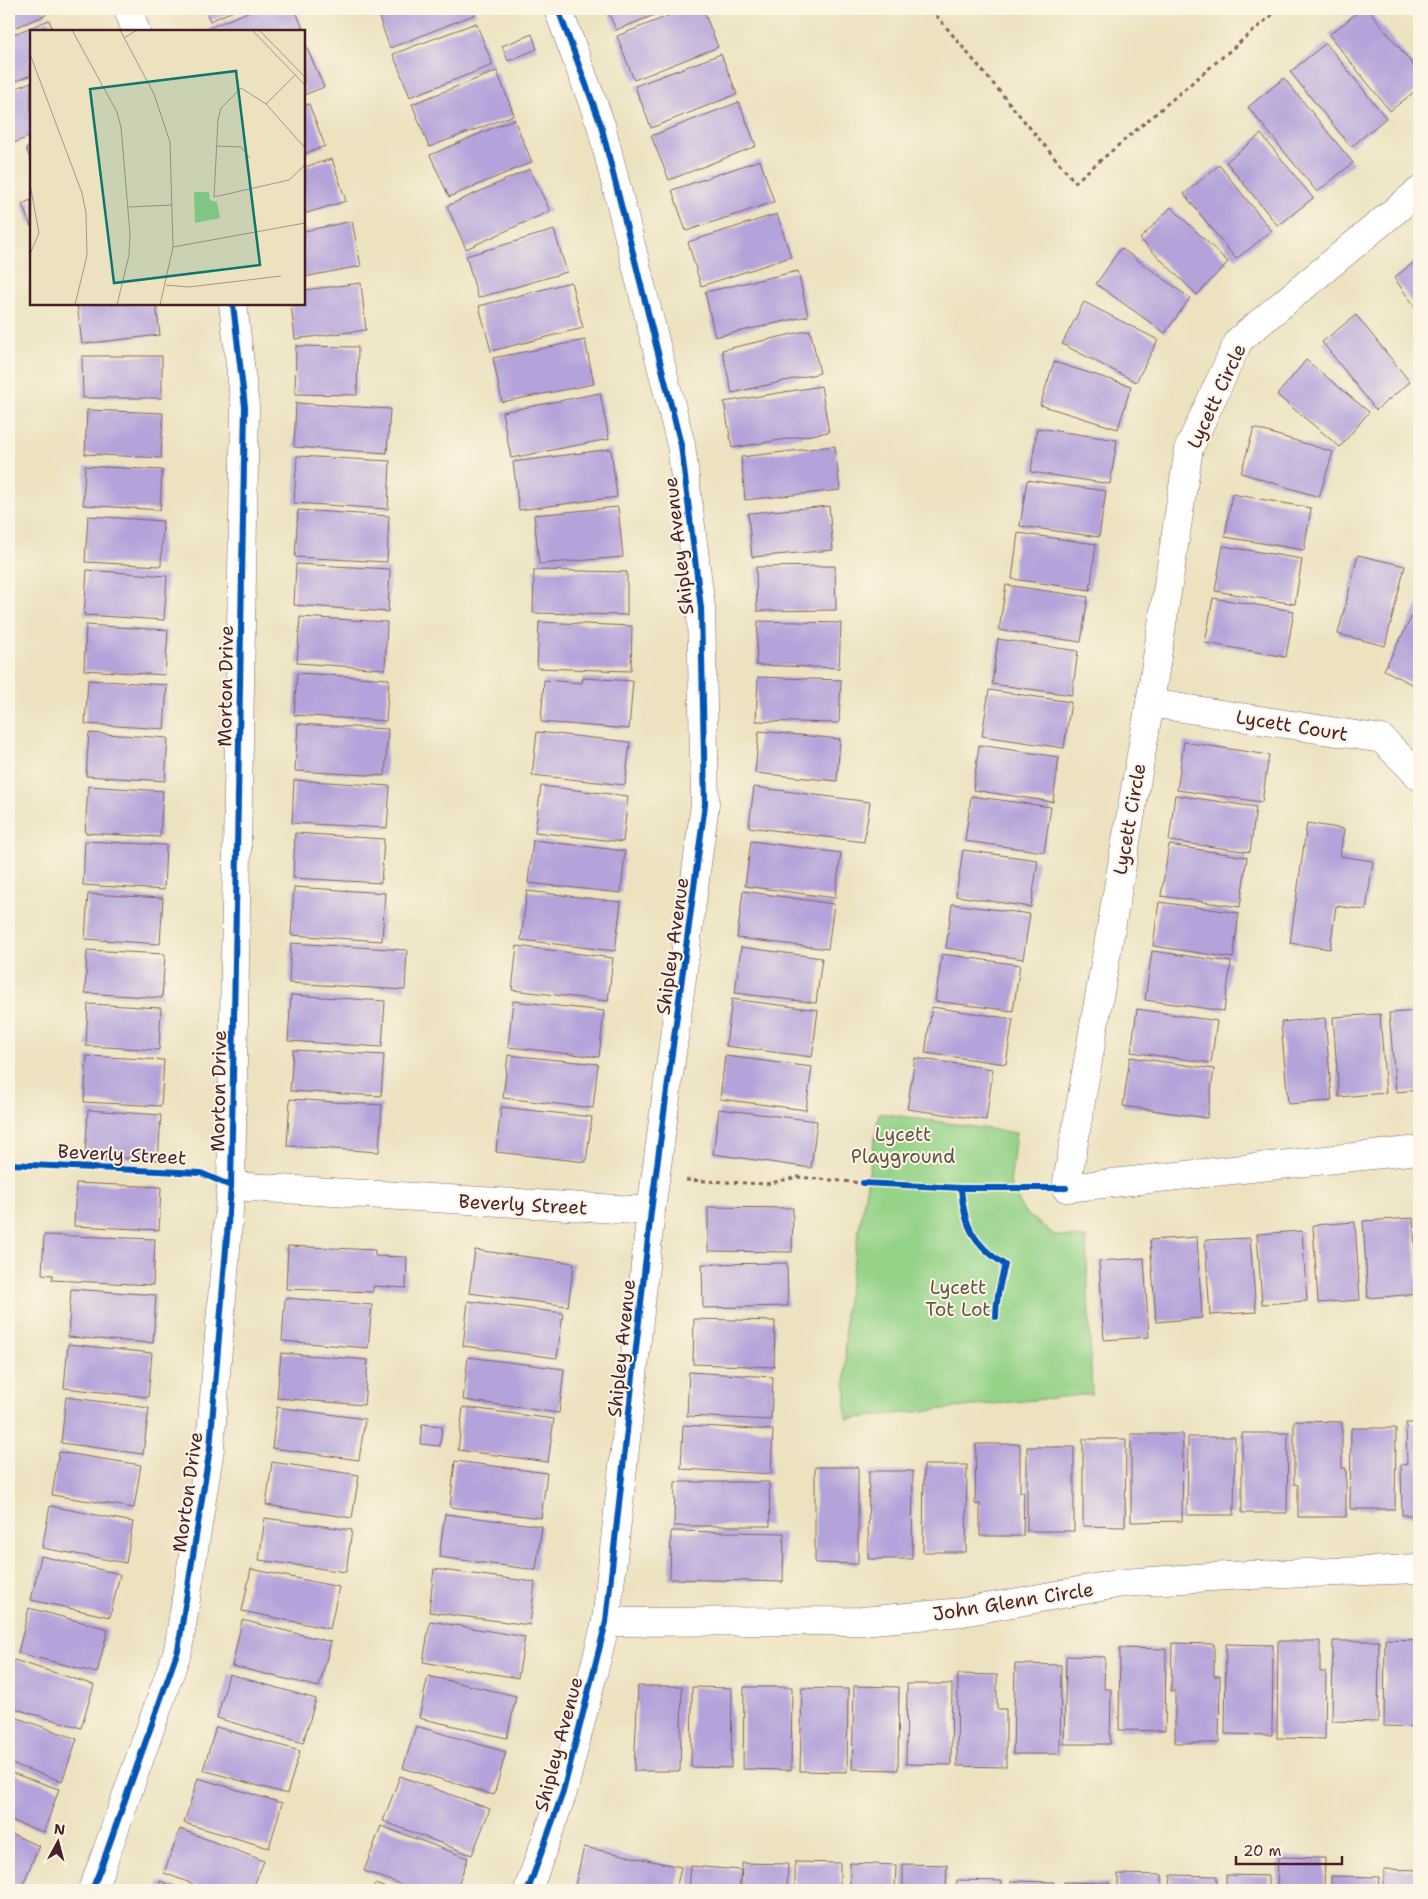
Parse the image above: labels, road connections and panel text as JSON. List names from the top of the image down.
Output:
{
  "streets": {
    "street": [
      "Lycett Circle",
      "Shipley Avenue",
      "Morton Drive",
      "Lycett Court",
      "Beverly Street",
      "John Glenn Circle"
    ]
  },
  "crossings": [
    ["Lycett Circle", "Lycett Court"],
    ["Shipley Avenue", "Beverly Street"],
    ["Shipley Avenue", "John Glenn Circle"],
    ["Morton Drive", "Beverly Street"]
  ],
  "parks": ["Lycett Playground", "Lycett Tot Lot"],
  "scale_bar": "20 m",
  "north": "top"
}
